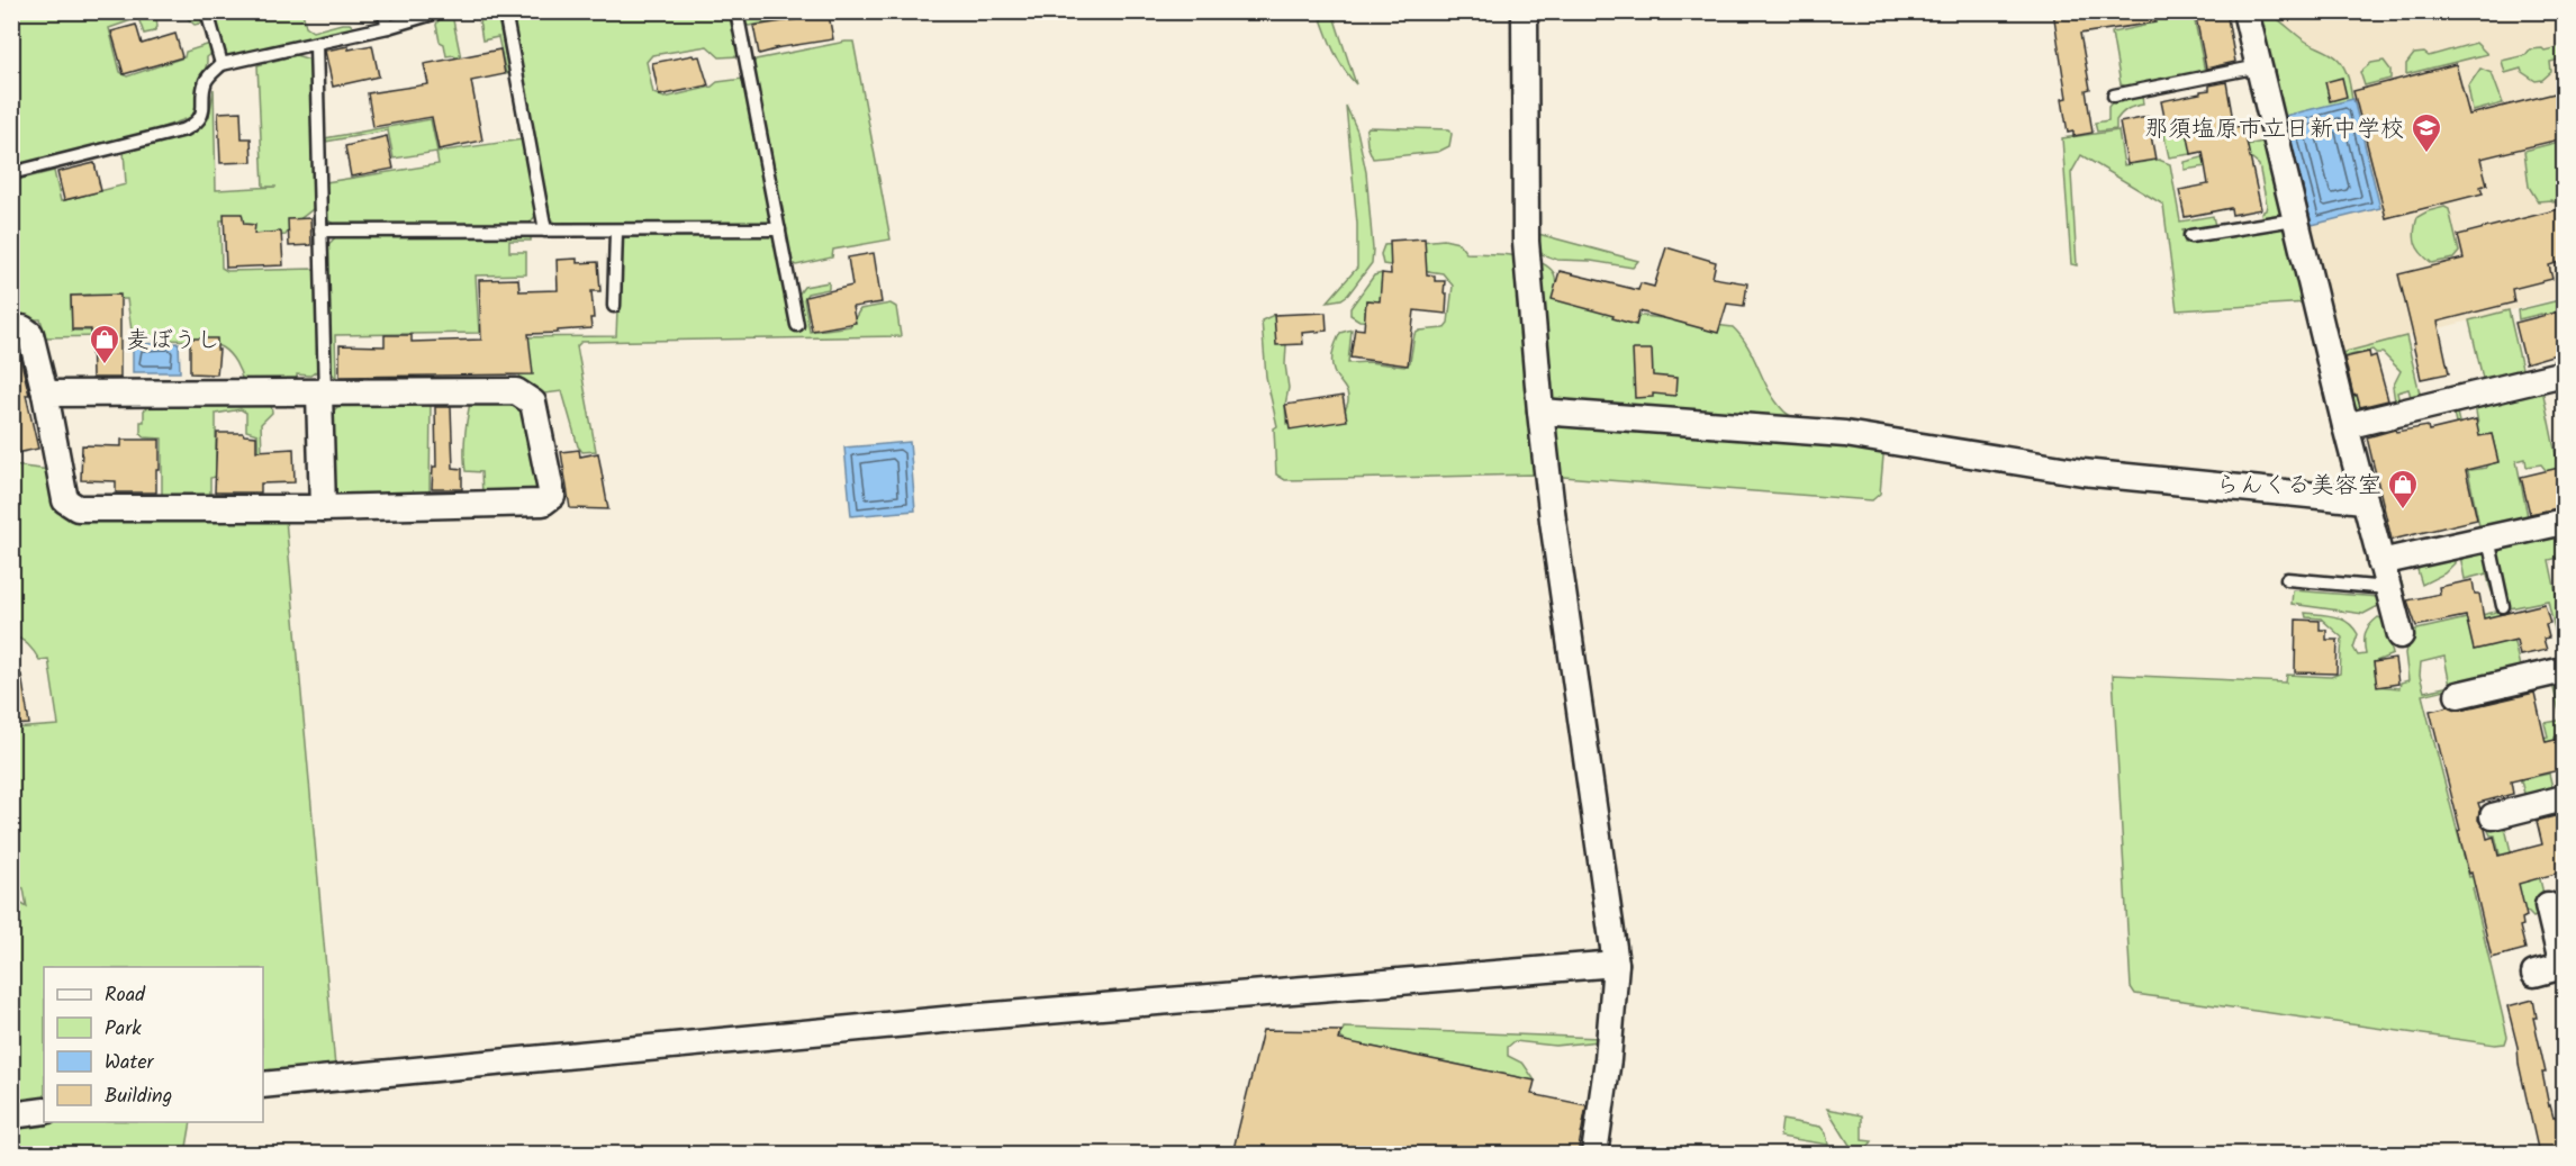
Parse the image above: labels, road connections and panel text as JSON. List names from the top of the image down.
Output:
{
  "places": {
    "school or university": ["那須塩原市立日新中学校"],
    "shop": ["麦ぼうし", "らんくる美容室"]
  },
  "legend": [
    "Road",
    "Park",
    "Water",
    "Building"
  ]
}
